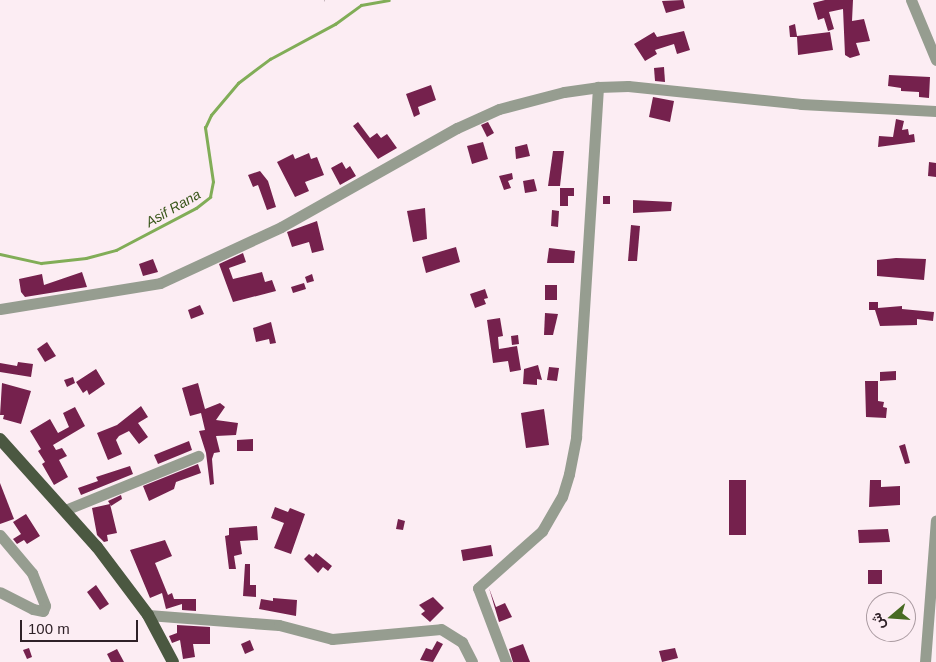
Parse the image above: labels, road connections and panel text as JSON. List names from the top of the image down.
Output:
{
  "water": ["Asif Rana"],
  "scale_bar": "100 m",
  "north": "left"
}
